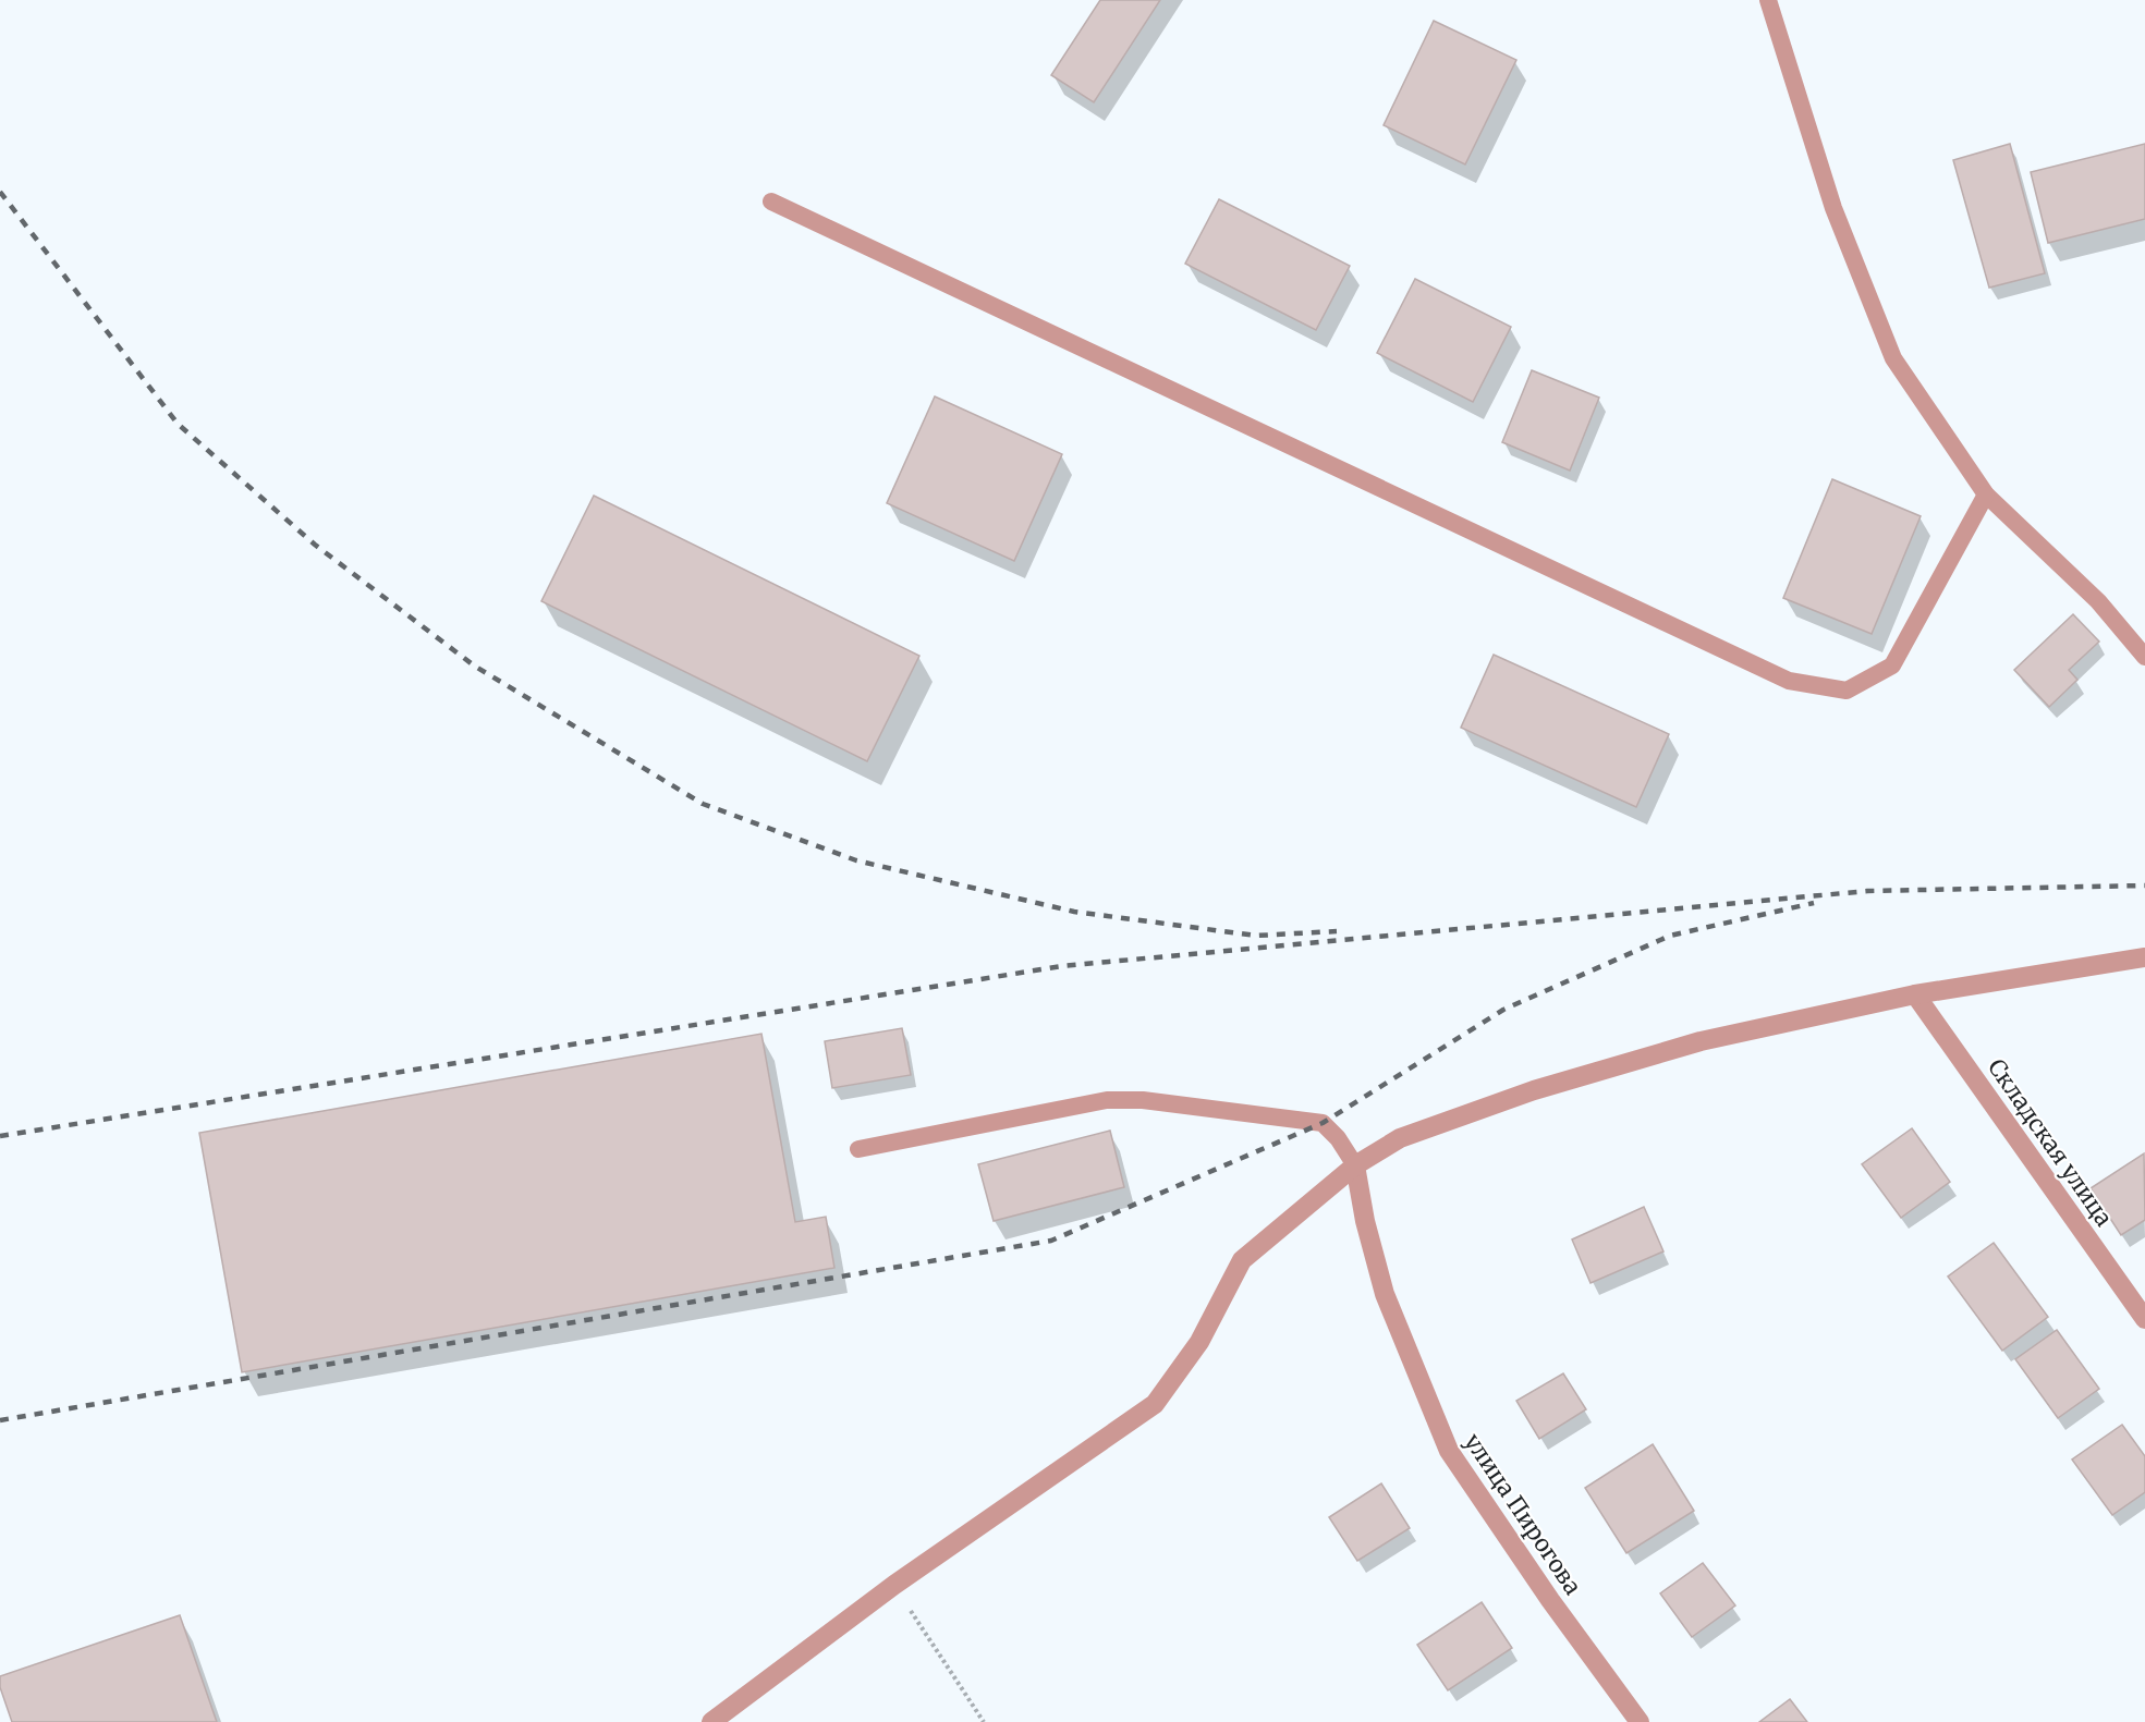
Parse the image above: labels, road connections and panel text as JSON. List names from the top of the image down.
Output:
{
  "streets": {
    "street": ["Складская улица", "улица Пирогова"]
  }
}
